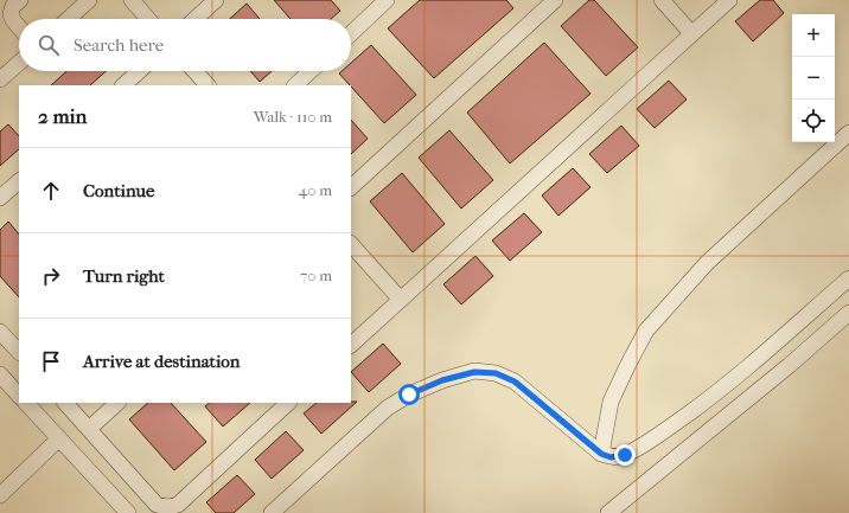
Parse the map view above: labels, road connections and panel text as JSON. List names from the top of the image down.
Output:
{
  "page": {
    "map_buttons": ["+", "−"],
    "search": "Search here",
    "heading": ["2 min", "Walk · 110 m"],
    "list": [
      ["Continue", "40 m"],
      ["Turn right", "70 m"],
      "Arrive at destination"
    ]
  }
}
